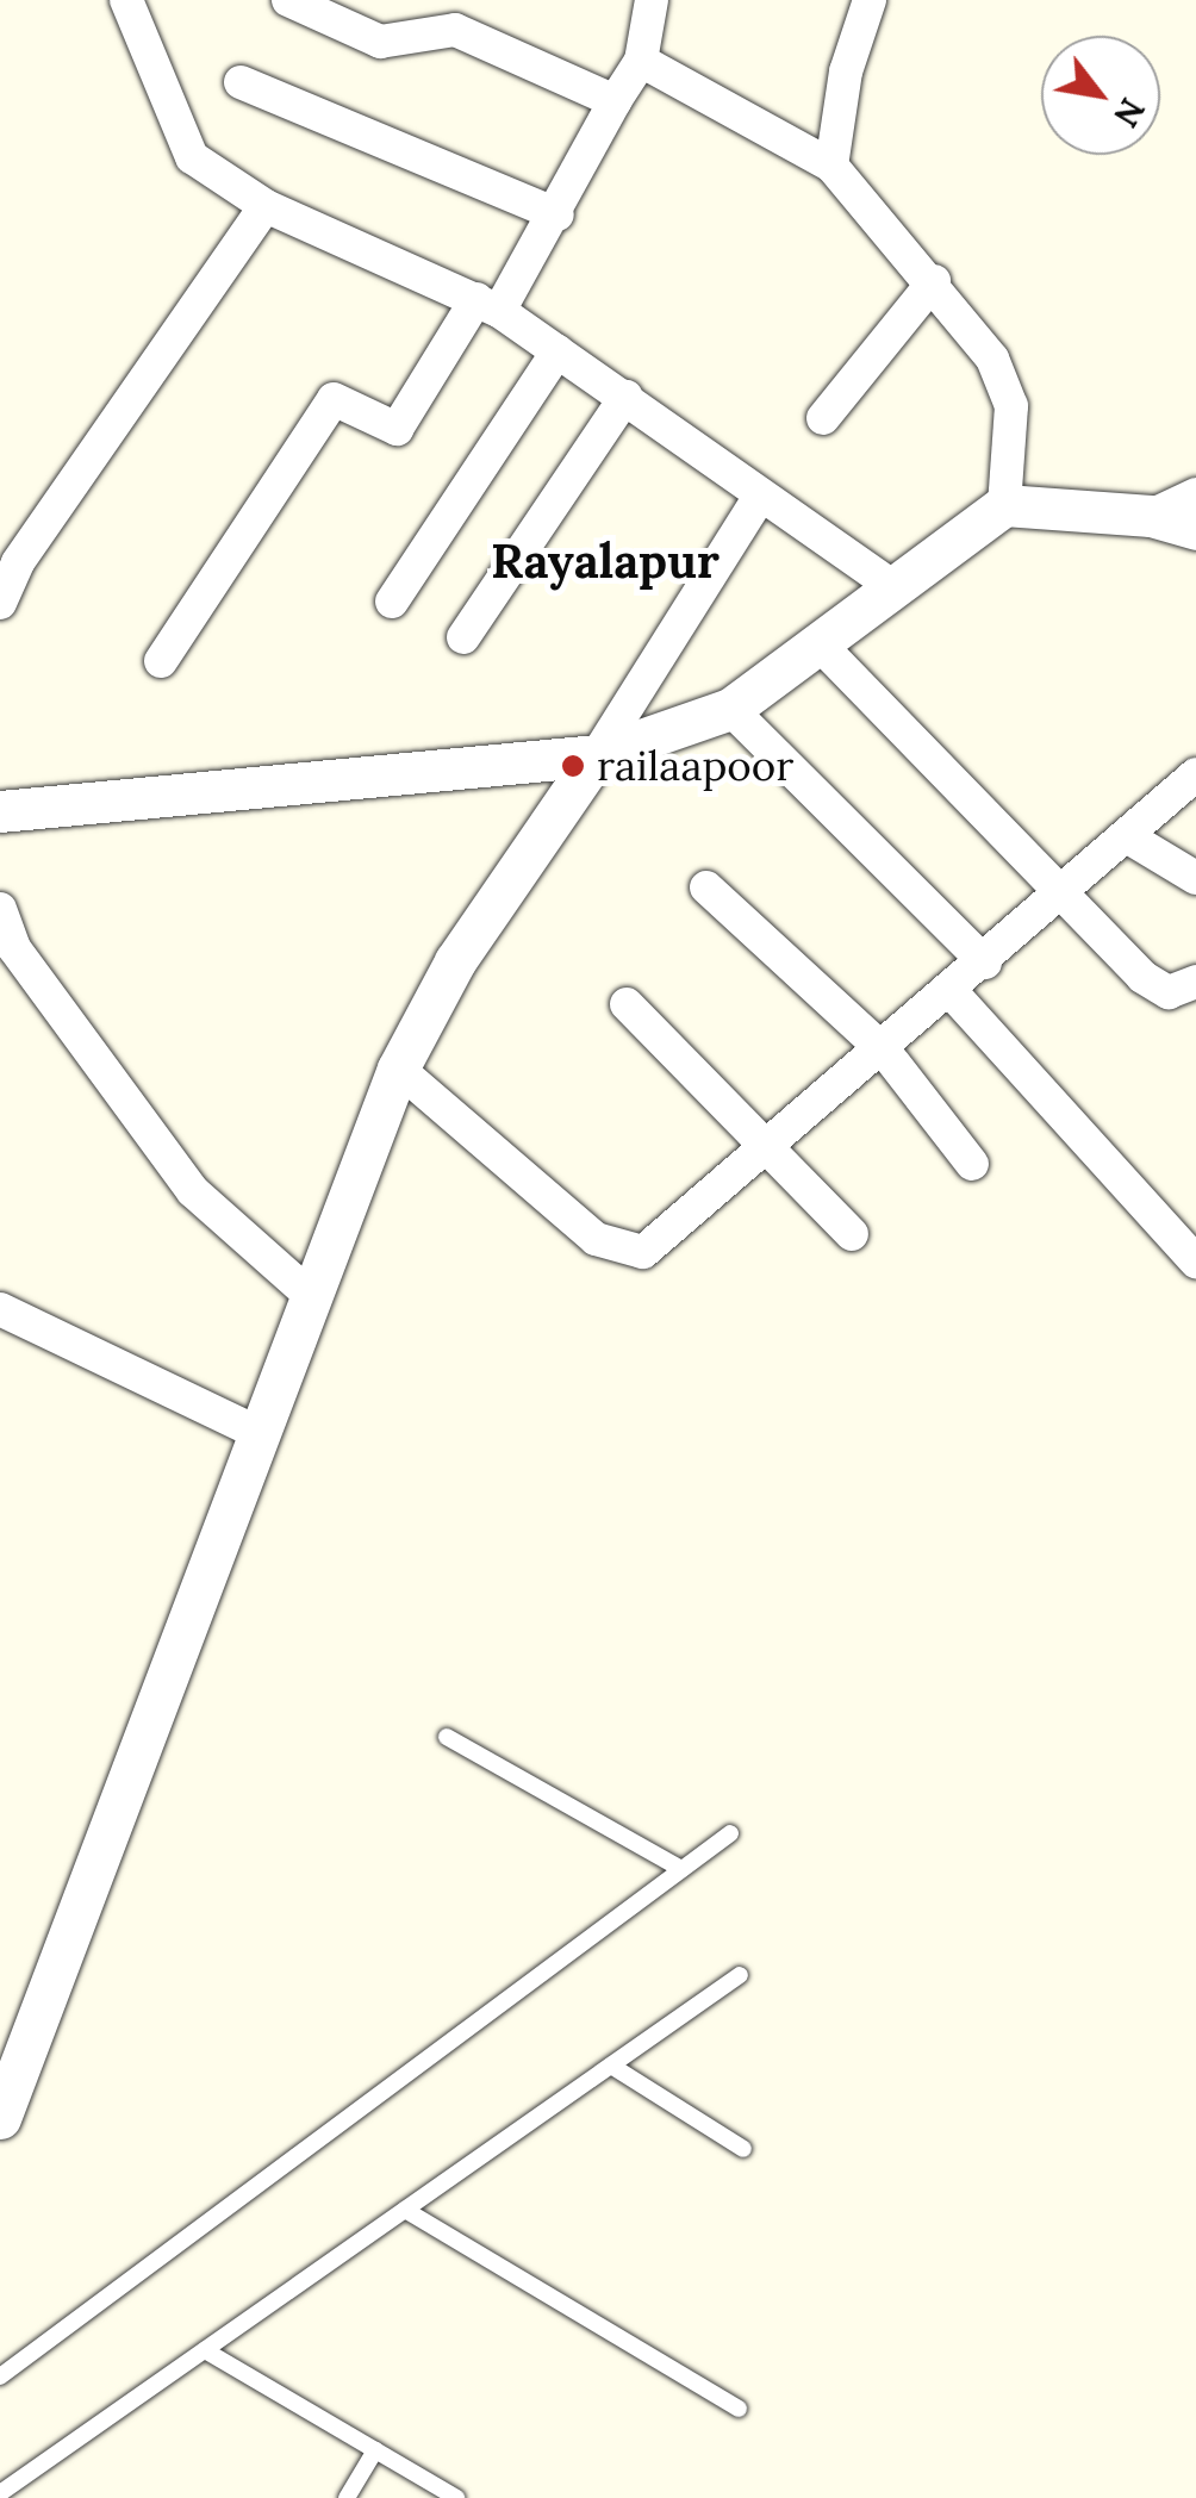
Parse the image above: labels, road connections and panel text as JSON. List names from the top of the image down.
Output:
{
  "districts": ["Rayalapur"],
  "places": ["railaapoor"],
  "north": "bottom right"
}
